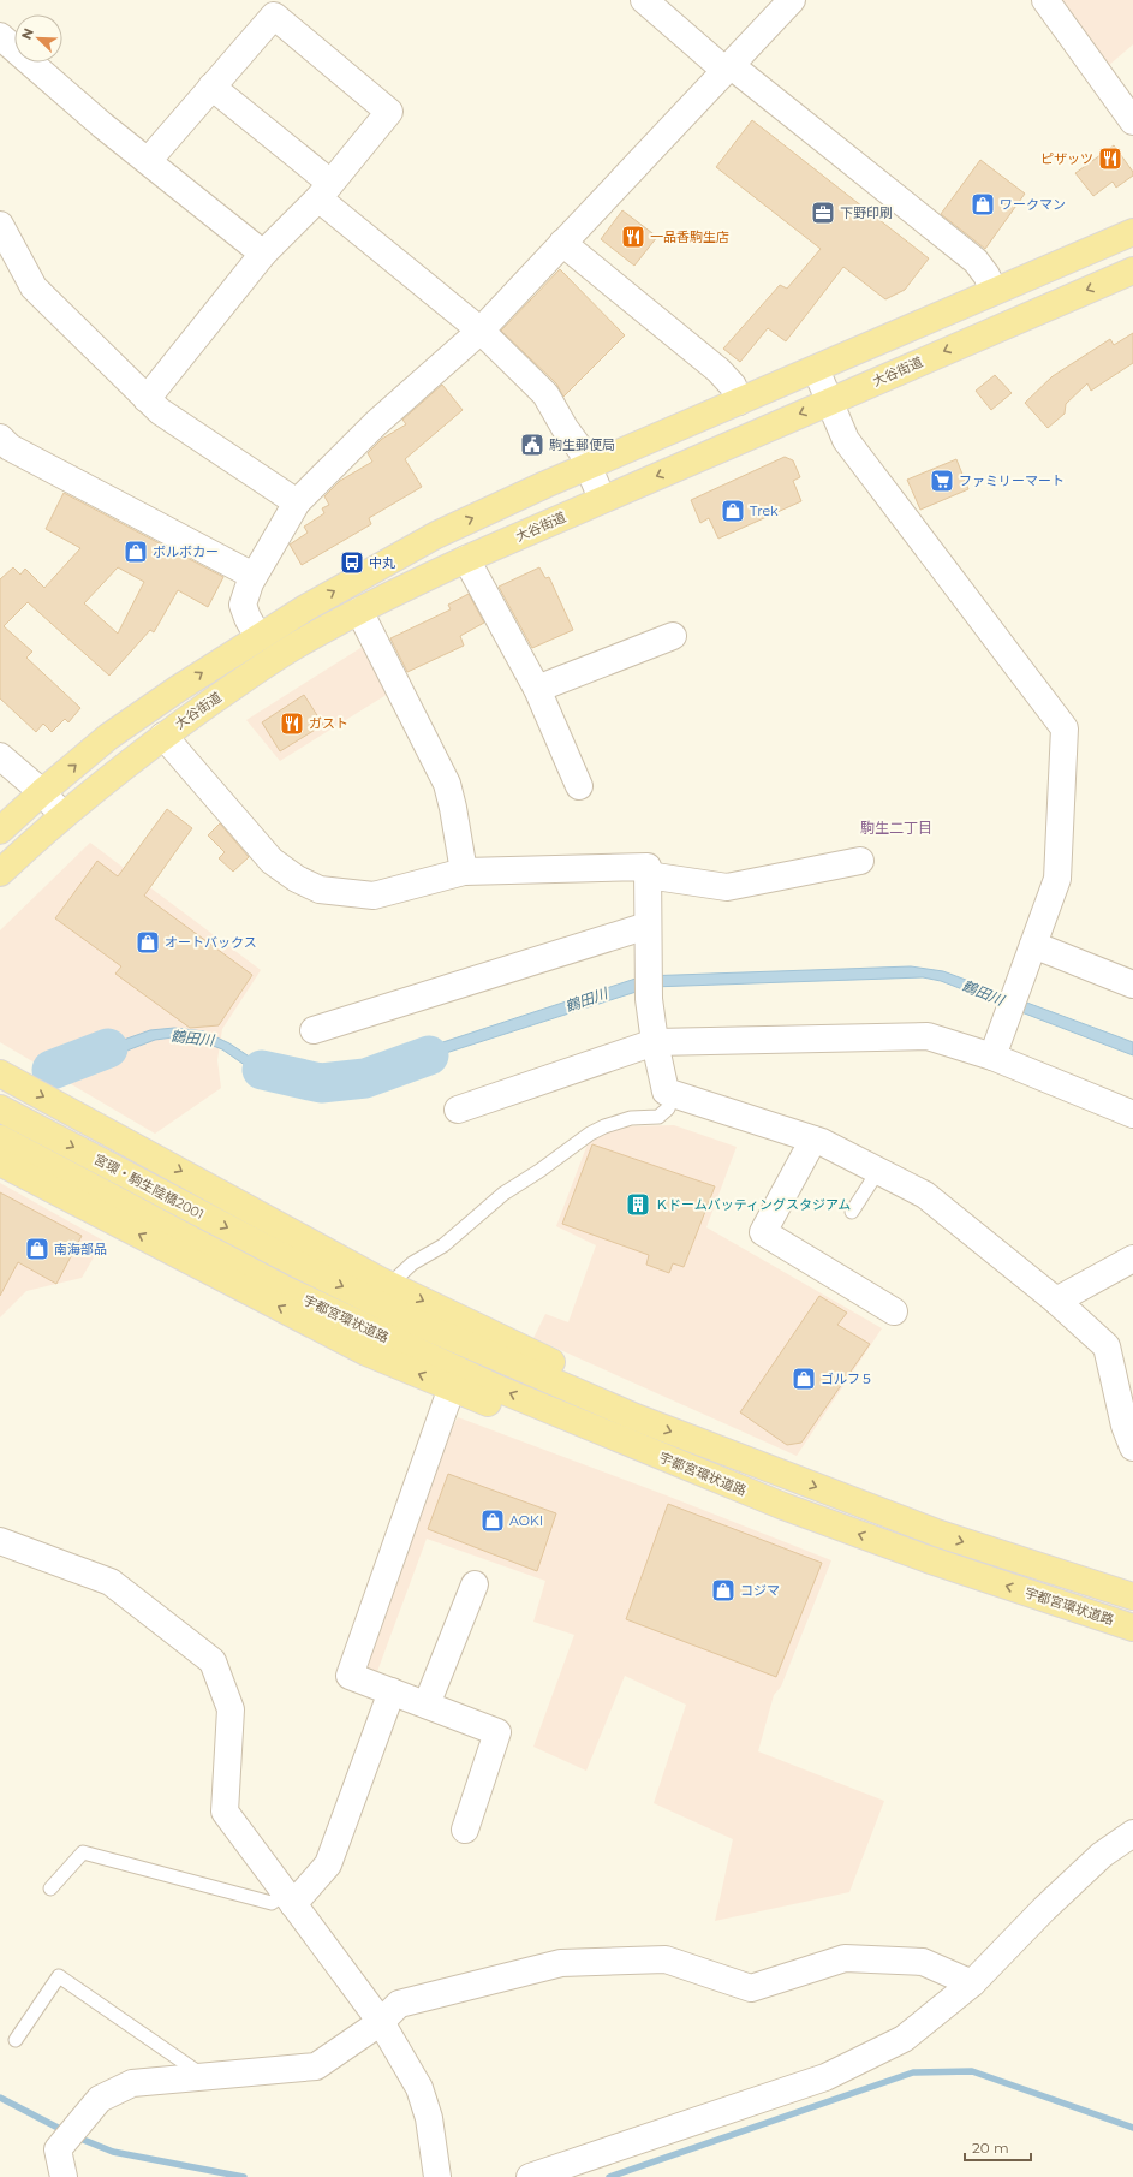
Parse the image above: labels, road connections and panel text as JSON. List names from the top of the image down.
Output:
{
  "streets": {
    "main road": ["大谷街道", "宮環・駒生陸橋2001", "宇都宮環状道路"]
  },
  "crossings": [
    ["宮環・駒生陸橋2001", "宇都宮環状道路"]
  ],
  "districts": ["駒生二丁目"],
  "water": ["鶴田川"],
  "places": {
    "restaurant": ["ピザッツ", "一品香駒生店", "ガスト"],
    "shop": [
      "ワークマン",
      "Trek",
      "ボルボカー",
      "オートバックス",
      "南海部品",
      "ゴルフ５",
      "AOKI",
      "コジマ"
    ],
    "office": ["下野印刷"],
    "public building": ["駒生郵便局"],
    "supermarket": ["ファミリーマート"],
    "bus stop": ["中丸"],
    "building": ["Ｋドームバッティングスタジアム"]
  },
  "scale_bar": "20 m",
  "north": "top left"
}
